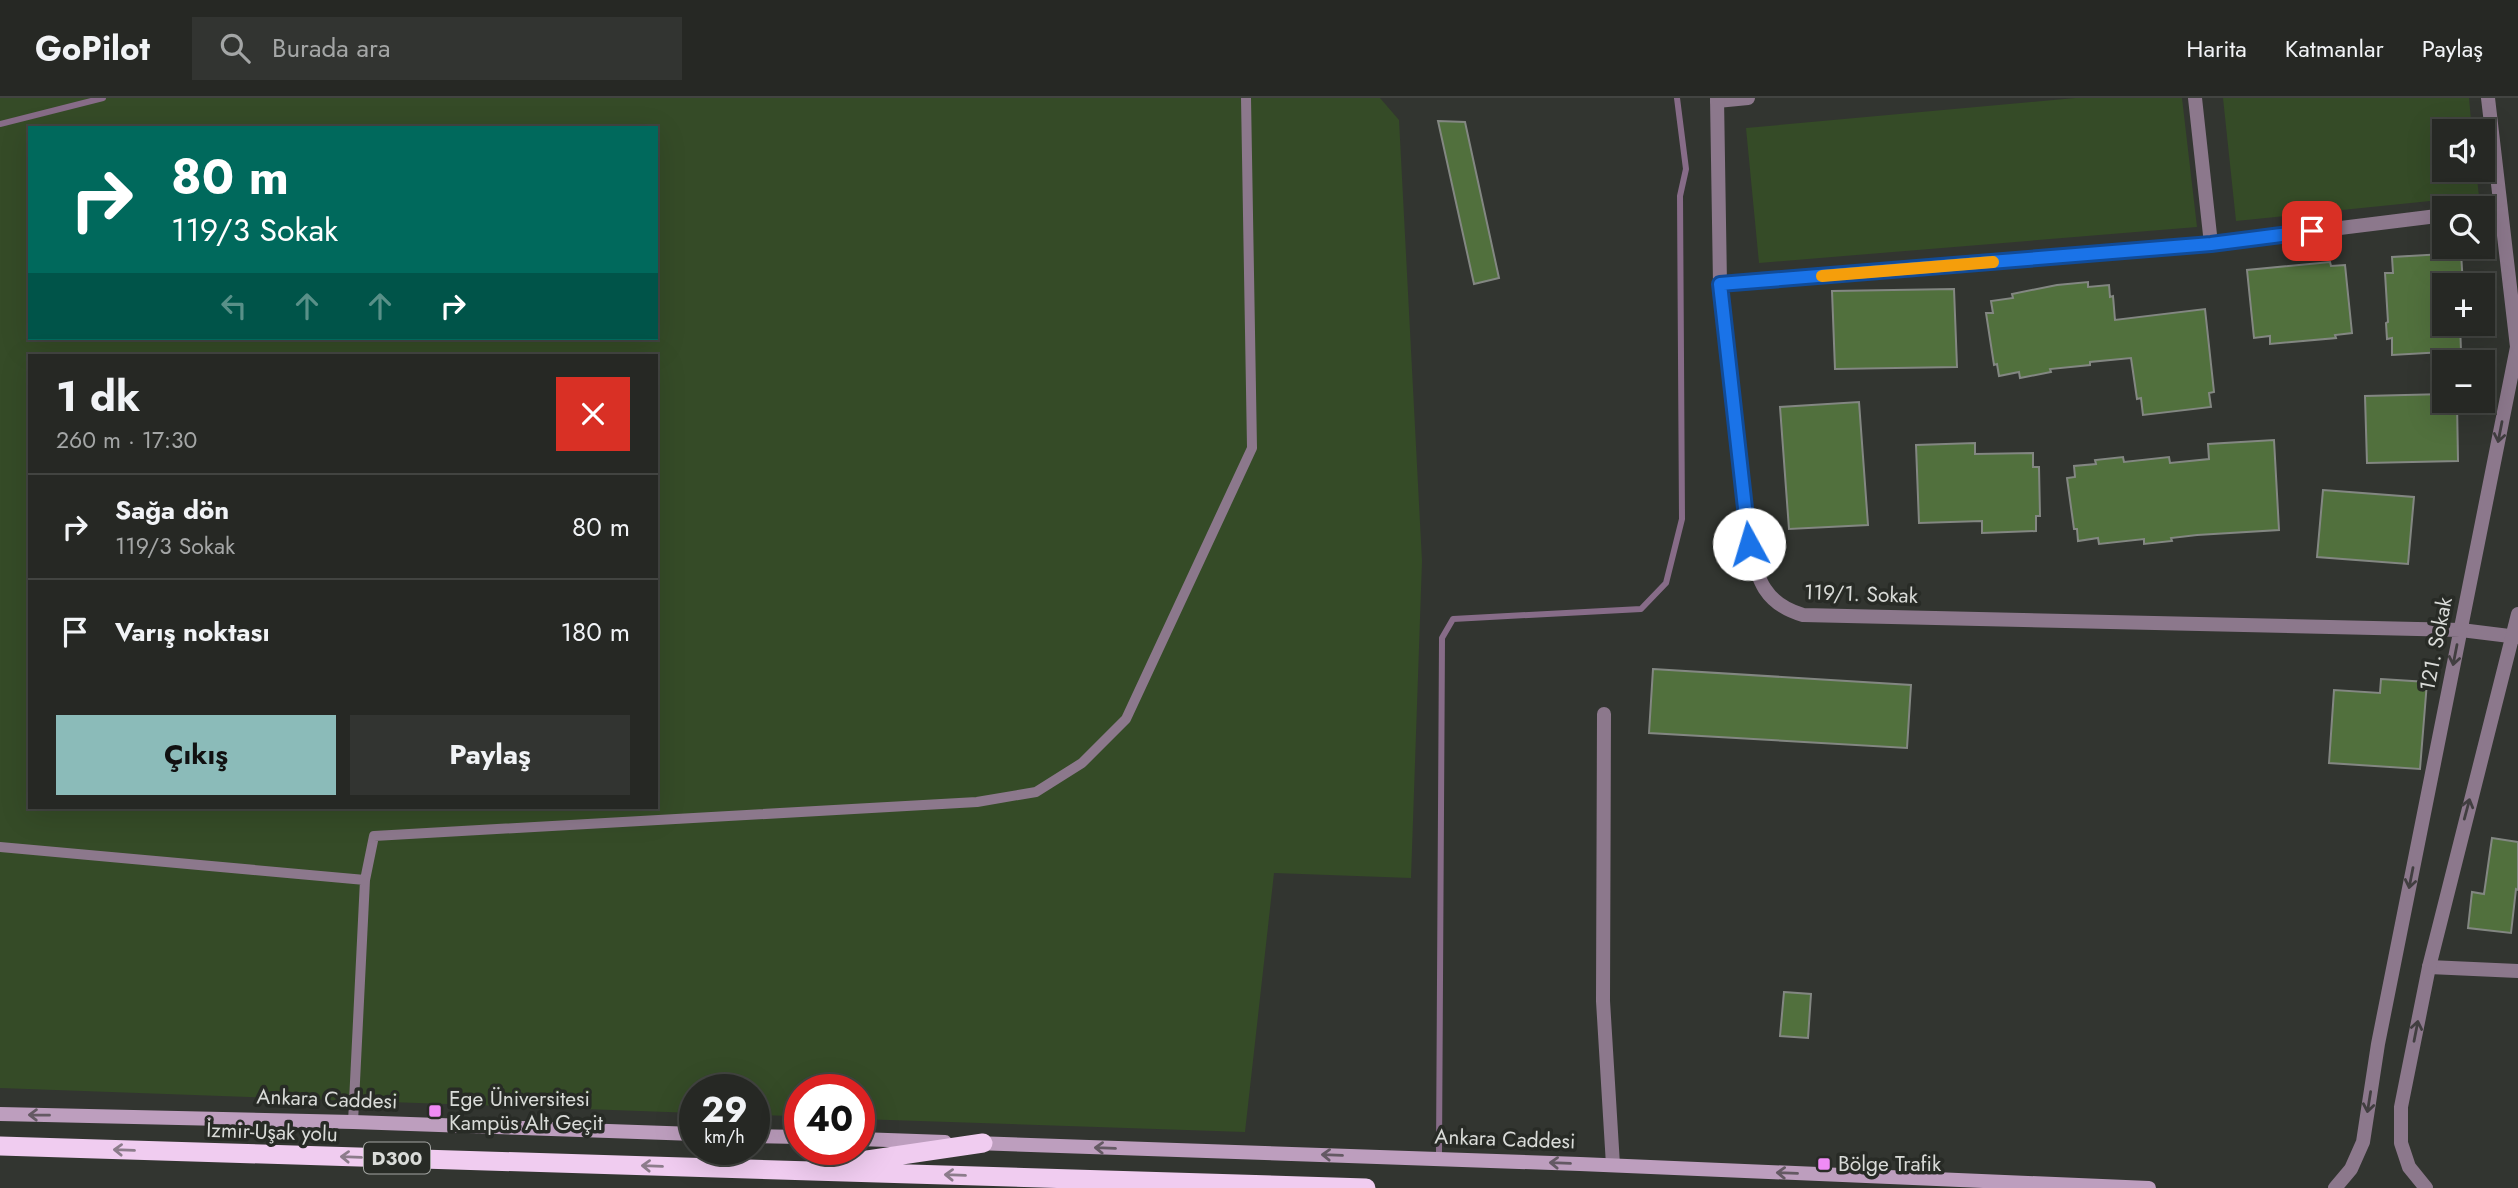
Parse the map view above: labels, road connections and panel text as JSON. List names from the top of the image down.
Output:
{
  "streets": {
    "highway": ["İzmir-Uşak yolu", "D300"],
    "main road": ["Ankara Caddesi"],
    "street": ["119/1. Sokak", "121. Sokak"]
  },
  "crossings": [
    ["119/1. Sokak", "121. Sokak"],
    ["İzmir-Uşak yolu", "D300"]
  ],
  "one_way": ["Ankara Caddesi", "İzmir-Uşak yolu"],
  "places": {
    "transit": ["Ege Üniversitesi Kampüs Alt Geçit", "Bölge Trafik"]
  },
  "page": {
    "header": "GoPilot",
    "search": "Burada ara",
    "nav": ["Harita", "Katmanlar", "Paylaş"],
    "map_buttons": ["+", "−"],
    "turn": ["80 m", "119/3 Sokak"],
    "heading": ["1 dk", "260 m · 17:30"],
    "list": [
      {
        "name": "Sağa dön",
        "note": "119/3 Sokak",
        "value": "80 m"
      },
      {
        "name": "Varış noktası",
        "value": "180 m"
      }
    ],
    "buttons": ["Çıkış", "Paylaş"],
    "speed": "29 km/h",
    "limit": "40"
  }
}
